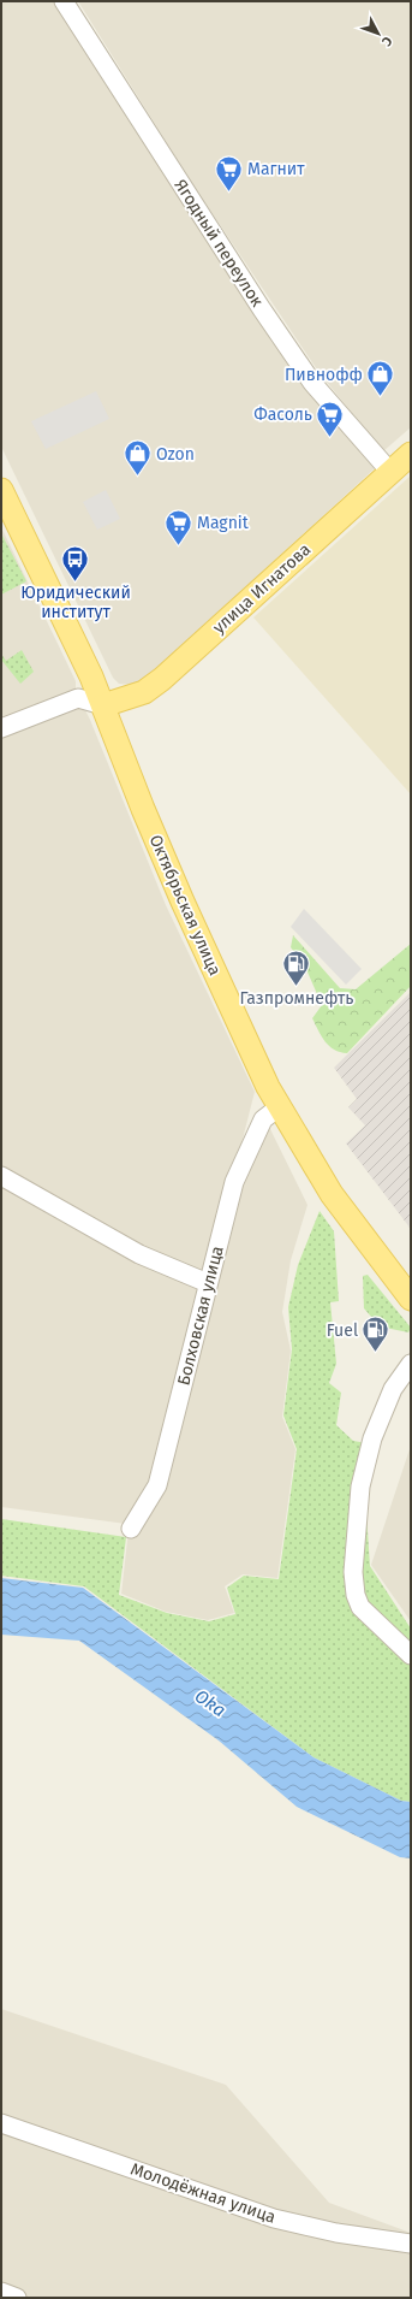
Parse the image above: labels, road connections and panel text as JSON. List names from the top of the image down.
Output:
{
  "streets": {
    "main road": ["улица Игнатова", "Октябрьская улица"],
    "street": ["Ягодный переулок", "Болховская улица", "Молодёжная улица"]
  },
  "crossings": [
    ["Ягодный переулок", "улица Игнатова"],
    ["улица Игнатова", "Октябрьская улица"],
    ["Октябрьская улица", "Болховская улица"]
  ],
  "water": ["Oka"],
  "places": {
    "supermarket": ["Магнит", "Фасоль", "Magnit"],
    "shop": ["Пивнофф", "Ozon"],
    "bus stop": ["Юридический институт"],
    "fuel station": ["Газпромнефть", "Fuel"]
  },
  "north": "bottom right"
}
